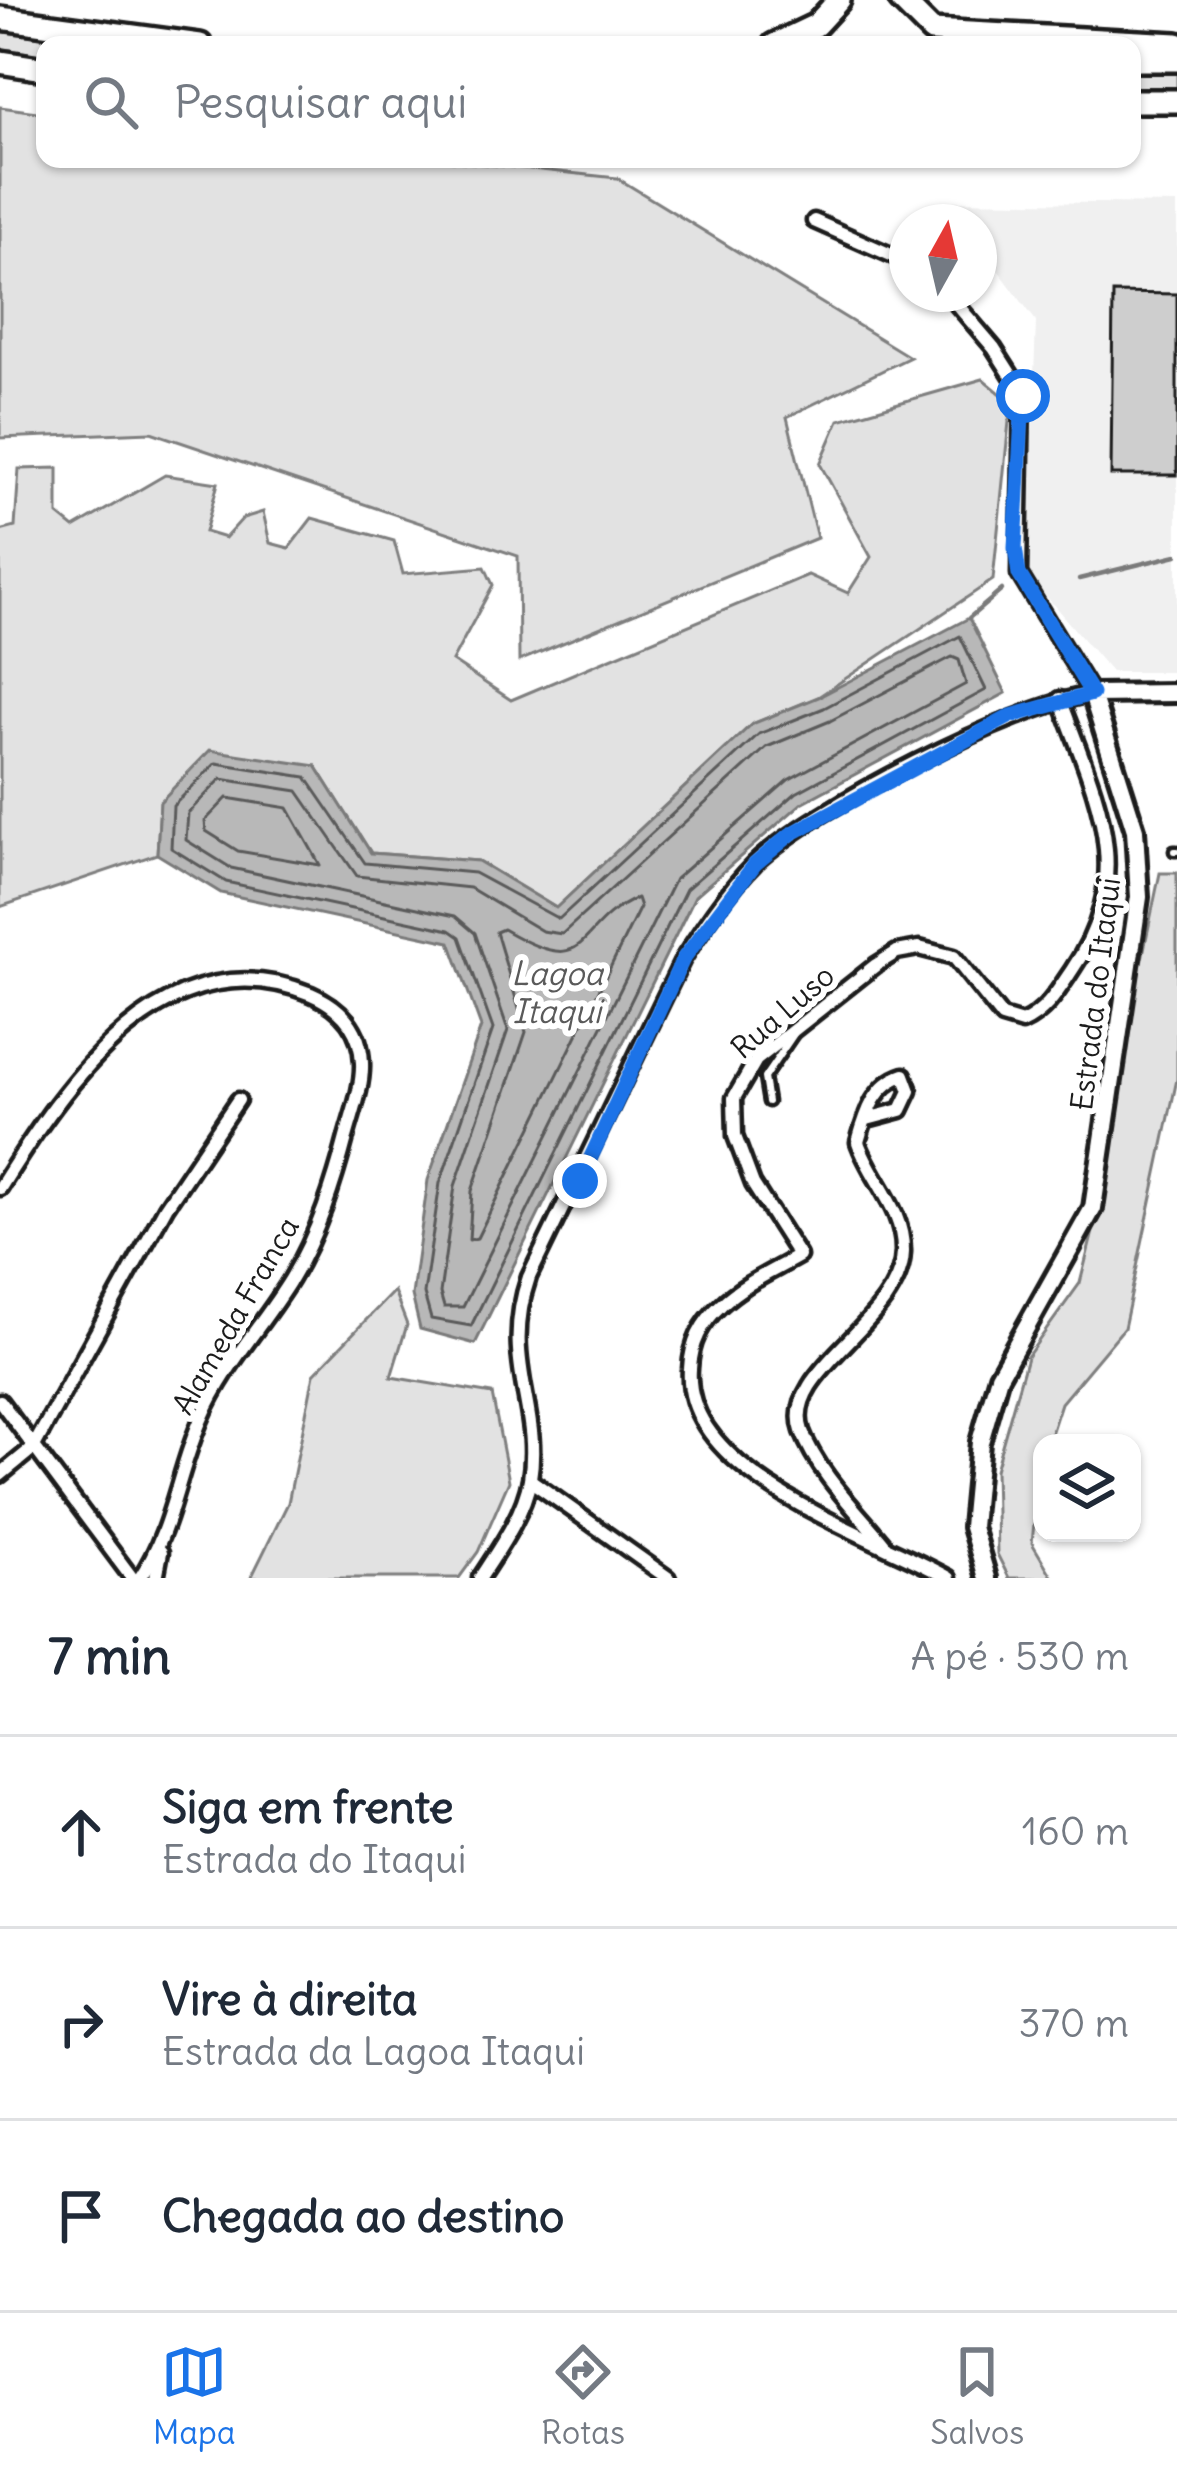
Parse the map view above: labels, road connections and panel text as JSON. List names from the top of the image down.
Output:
{
  "streets": {
    "street": ["Estrada do Itaqui", "Rua Luso", "Alameda Franca"]
  },
  "water": ["Lagoa Itaqui"],
  "north": "top",
  "page": {
    "search": "Pesquisar aqui",
    "heading": ["7 min", "A pé · 530 m"],
    "list": [
      ["Siga em frente", "Estrada do Itaqui", "160 m"],
      ["Vire à direita", "Estrada da Lagoa Itaqui", "370 m"],
      "Chegada ao destino"
    ],
    "nav": ["Mapa", "Rotas", "Salvos"]
  }
}
